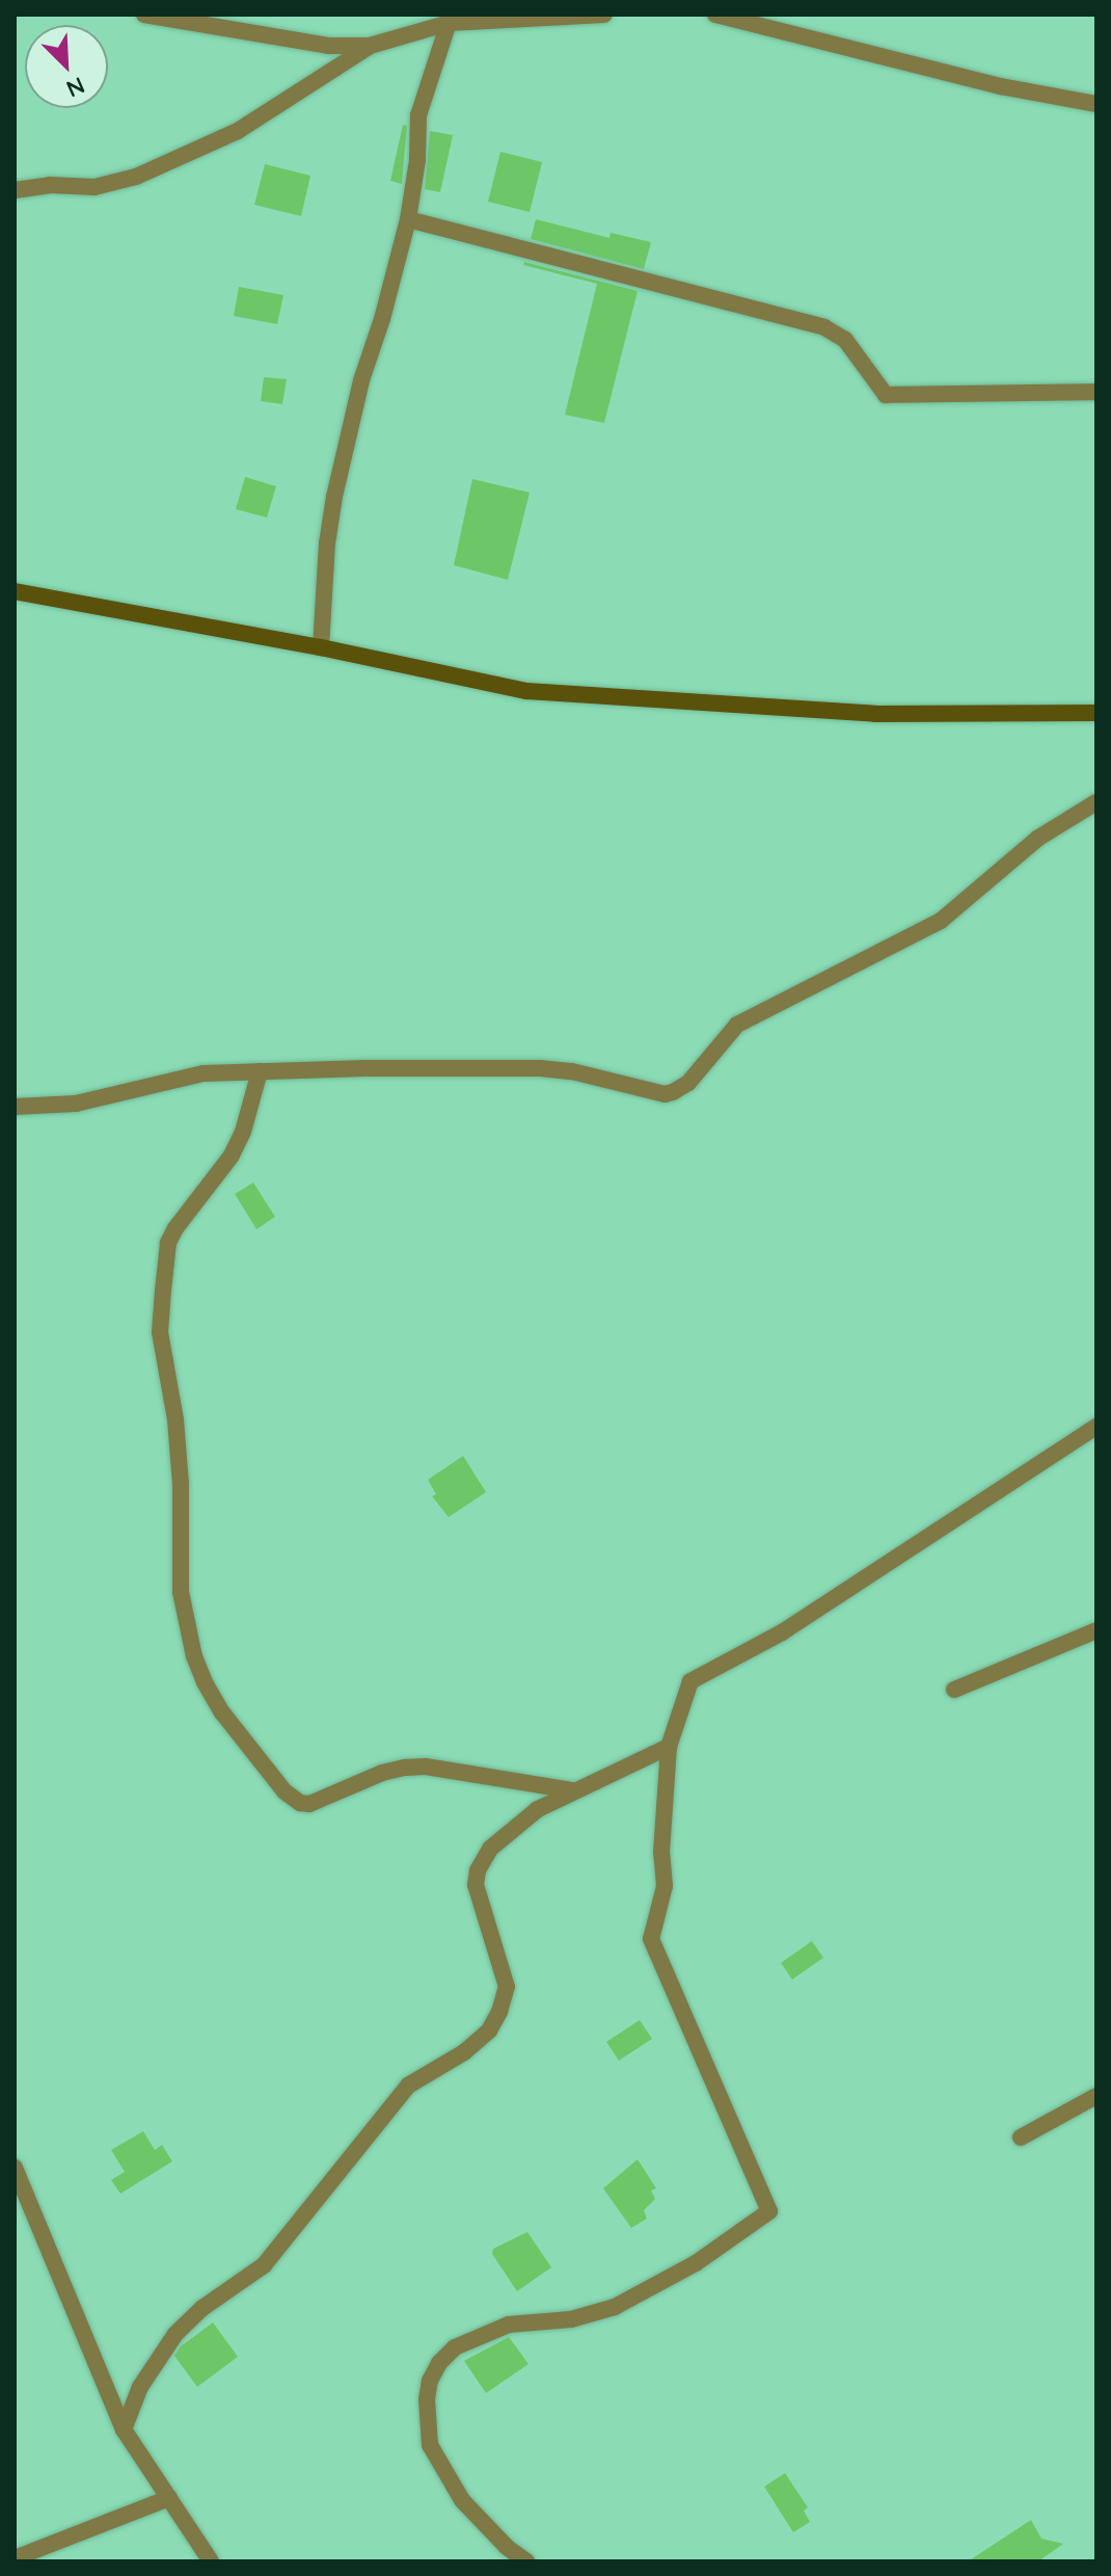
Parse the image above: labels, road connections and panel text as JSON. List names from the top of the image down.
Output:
{
  "north": "bottom right"
}
